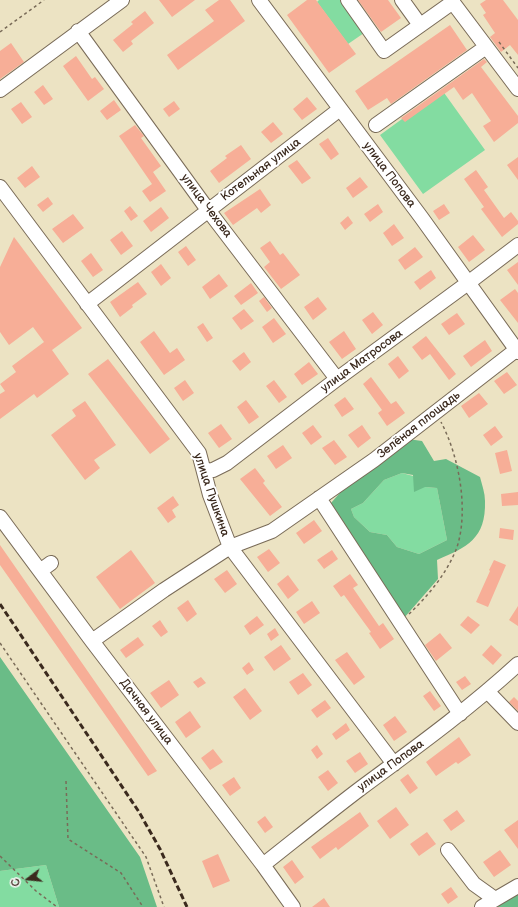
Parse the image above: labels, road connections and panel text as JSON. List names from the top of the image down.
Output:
{
  "streets": {
    "street": [
      "Котельная улица",
      "улица Попова",
      "улица Чехова",
      "улица Матросова",
      "Зелёная площадь",
      "улица Пушкина",
      "Дачная улица"
    ]
  },
  "crossings": [
    ["Котельная улица", "улица Попова"],
    ["Котельная улица", "улица Чехова"],
    ["Котельная улица", "улица Пушкина"],
    ["улица Попова", "улица Матросова"],
    ["улица Попова", "Зелёная площадь"],
    ["улица Попова", "улица Пушкина"],
    ["улица Попова", "Дачная улица"],
    ["улица Чехова", "улица Матросова"],
    ["улица Матросова", "улица Пушкина"],
    ["Зелёная площадь", "улица Пушкина"],
    ["Зелёная площадь", "Дачная улица"]
  ],
  "north": "left"
}
